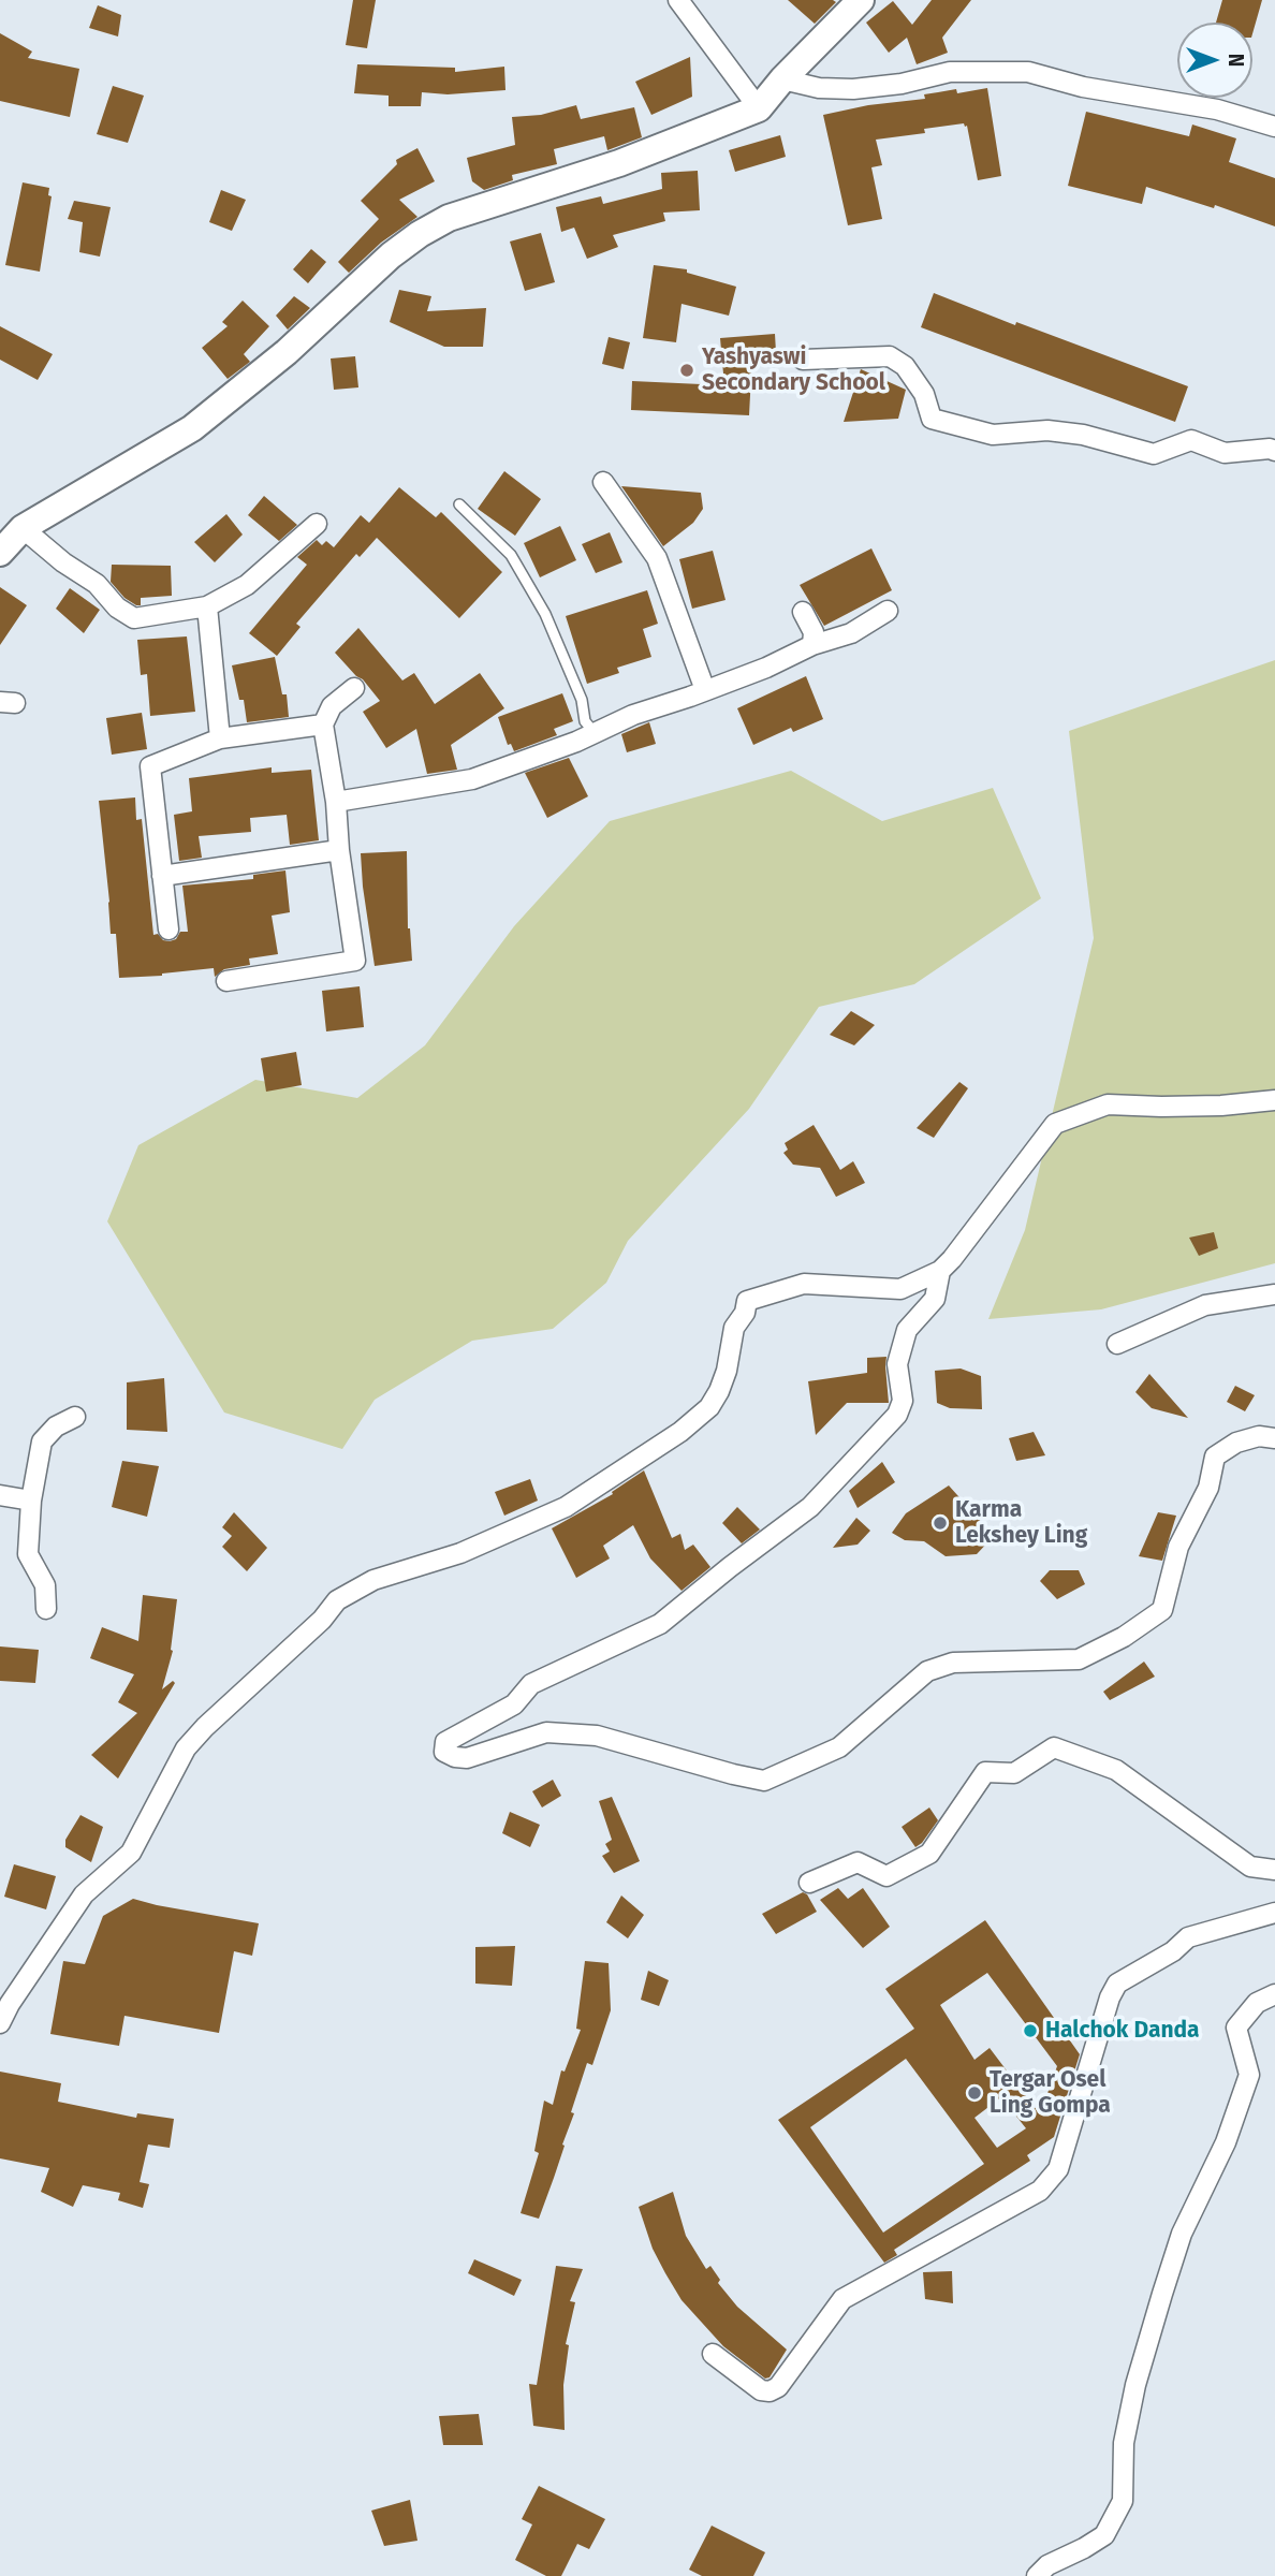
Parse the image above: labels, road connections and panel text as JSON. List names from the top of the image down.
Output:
{
  "places": [
    "Yashyaswi Secondary School",
    "Karma Lekshey Ling",
    "Halchok Danda",
    "Tergar Osel Ling Gompa"
  ],
  "north": "right"
}
